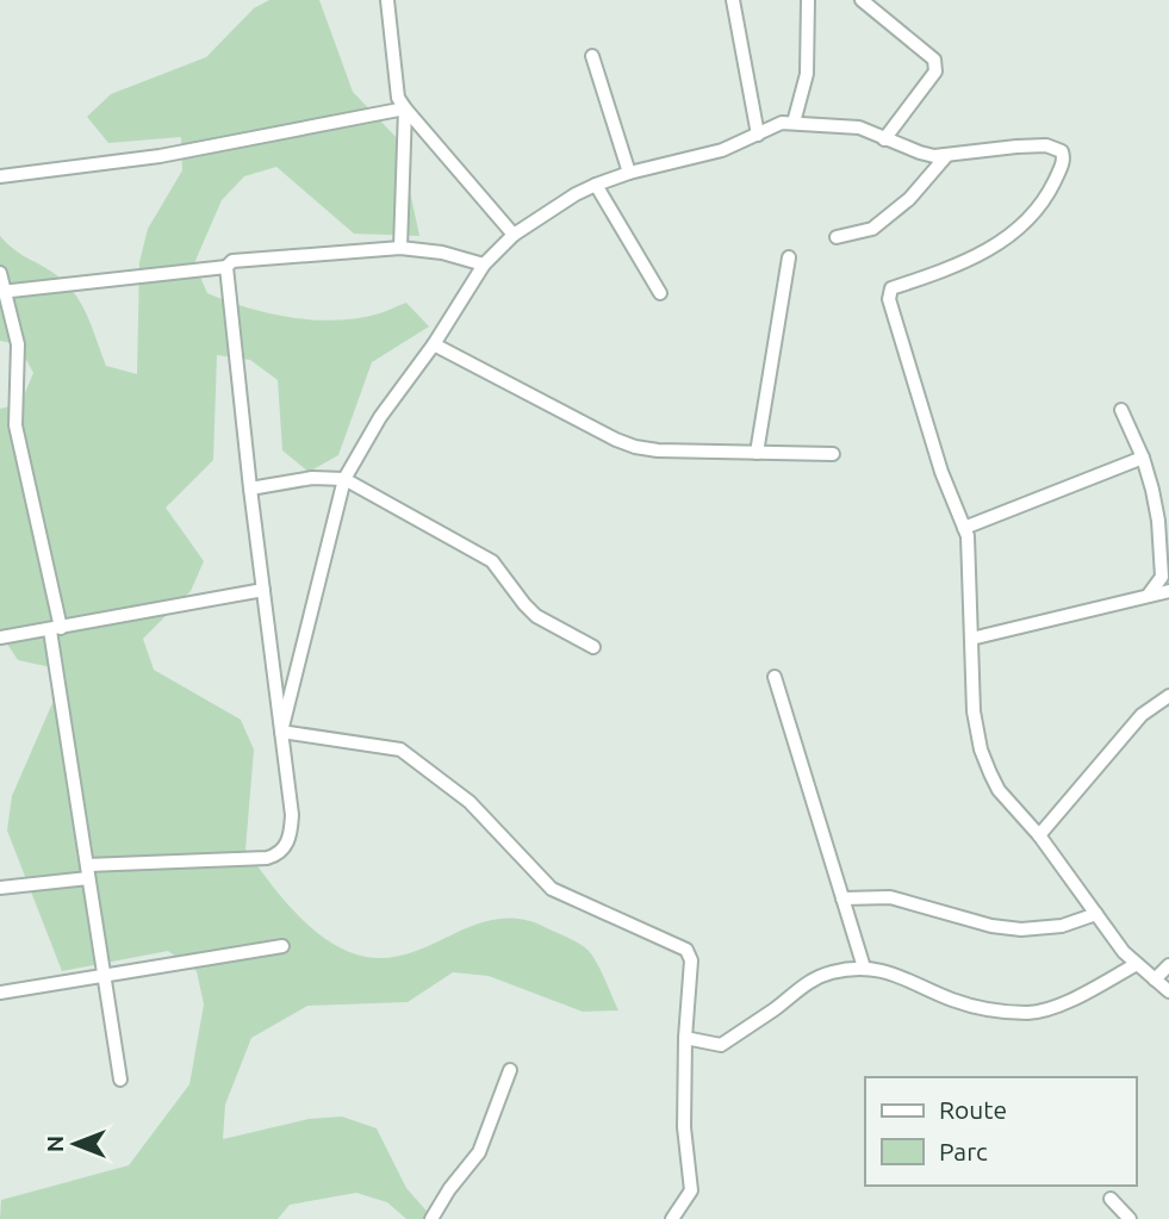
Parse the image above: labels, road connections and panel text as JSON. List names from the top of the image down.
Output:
{
  "legend": ["Route", "Parc"],
  "north": "left"
}
